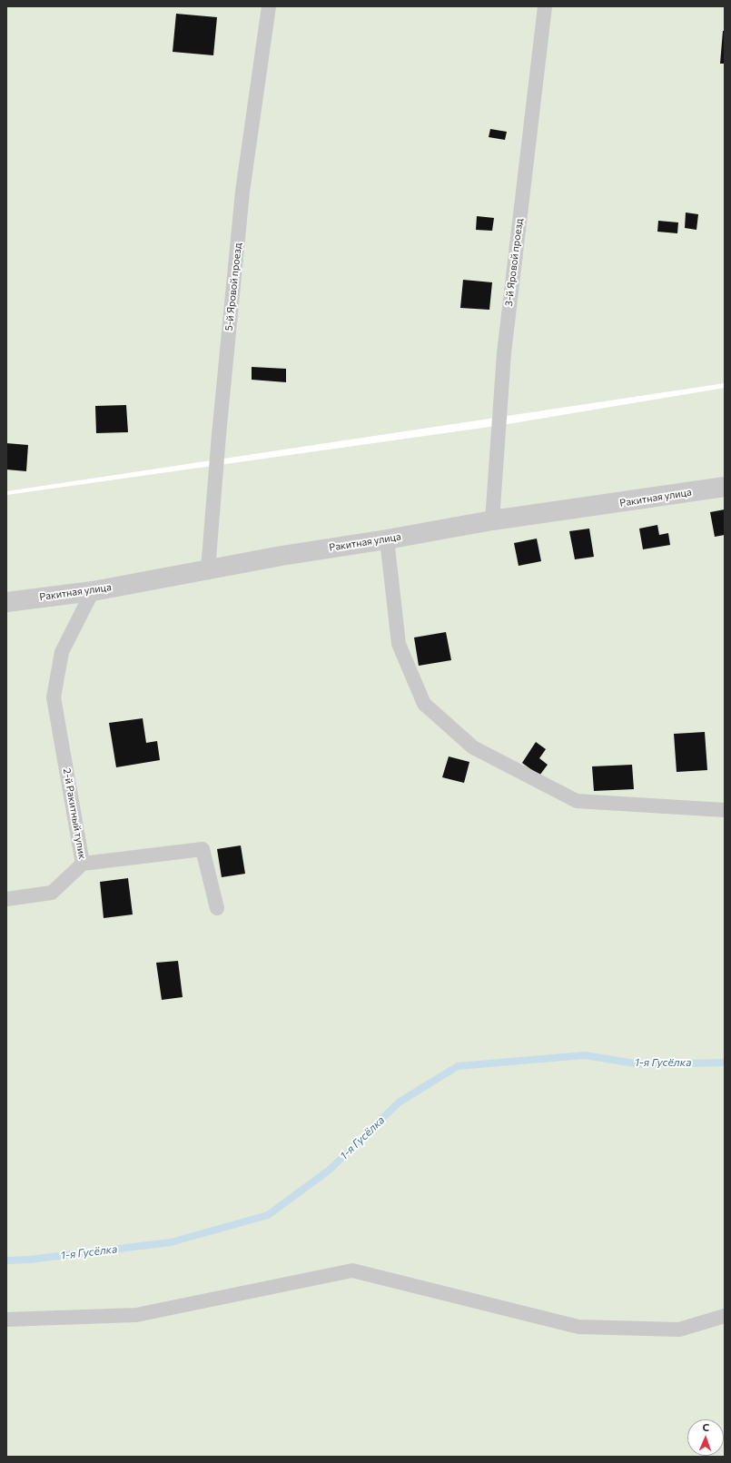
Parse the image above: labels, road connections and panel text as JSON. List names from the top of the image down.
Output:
{
  "streets": {
    "street": ["Ракитная улица"],
    "lane": ["3-й Яровой проезд", "5-й Яровой проезд", "2-й Ракитный тупик"]
  },
  "crossings": [
    ["3-й Яровой проезд", "Ракитная улица"],
    ["5-й Яровой проезд", "Ракитная улица"],
    ["Ракитная улица", "2-й Ракитный тупик"]
  ],
  "water": ["1-я Гусёлка"],
  "north": "top"
}
